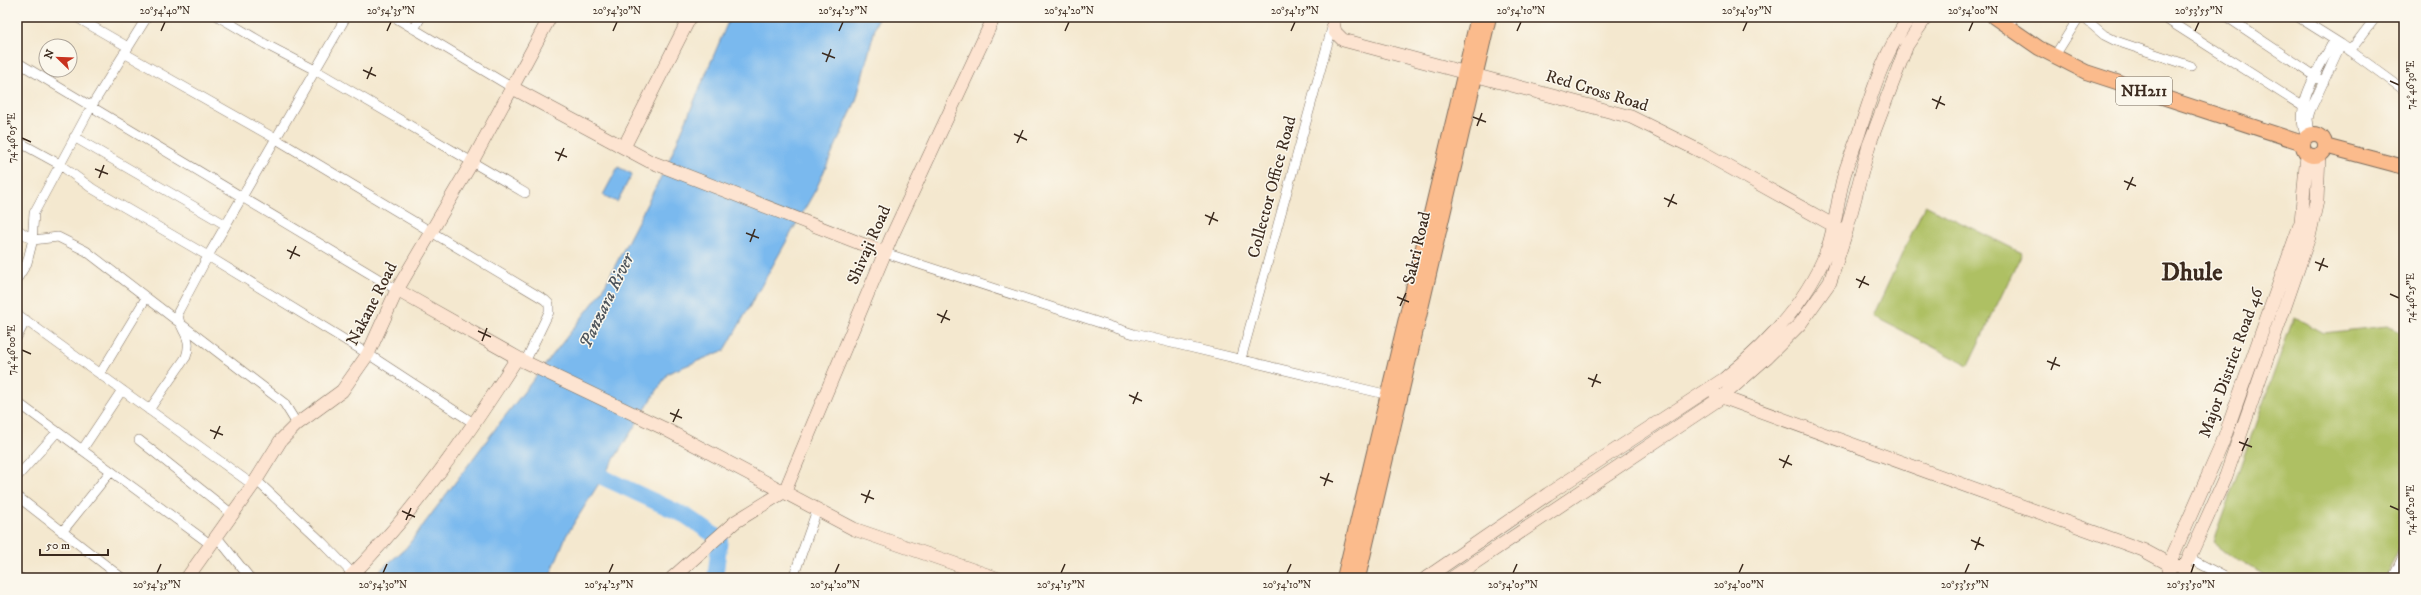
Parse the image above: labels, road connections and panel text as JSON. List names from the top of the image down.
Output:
{
  "streets": {
    "main road": ["NH211"],
    "street": [
      "Red Cross Road",
      "Collector Office Road",
      "Shivaji Road",
      "Nakane Road",
      "Major District Road 46"
    ]
  },
  "crossings": [
    ["Red Cross Road", "Collector Office Road"],
    ["NH211", "Major District Road 46"]
  ],
  "districts": ["Dhule"],
  "water": ["Panzara River"],
  "scale_bar": "50 m",
  "north": "top left",
  "coordinates": [
    "20°54'40\"N",
    "20°54'35\"N",
    "20°54'30\"N",
    "20°54'25\"N",
    "20°54'20\"N",
    "20°54'15\"N",
    "20°54'10\"N",
    "20°54'05\"N",
    "20°54'00\"N",
    "20°53'55\"N",
    "74°46'30\"E",
    "74°46'05\"E",
    "74°46'25\"E",
    "74°46'00\"E",
    "74°46'20\"E",
    "20°53'50\"N"
  ]
}
